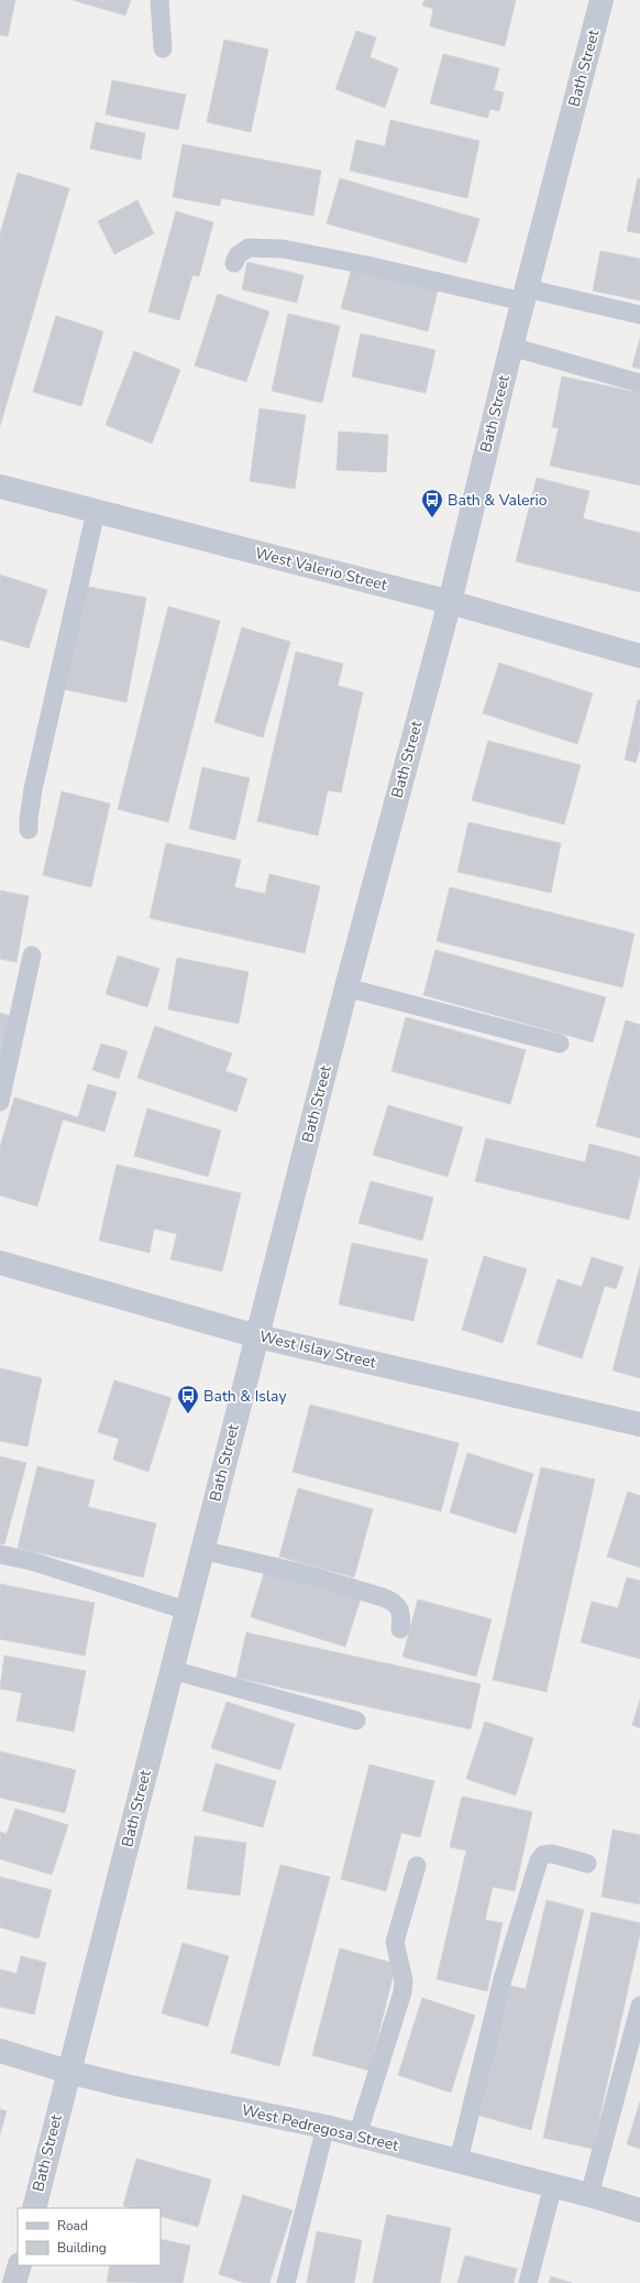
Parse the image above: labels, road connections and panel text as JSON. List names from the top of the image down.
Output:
{
  "streets": {
    "street": [
      "Bath Street",
      "West Valerio Street",
      "West Islay Street",
      "West Pedregosa Street"
    ]
  },
  "crossings": [
    ["Bath Street", "West Valerio Street"],
    ["Bath Street", "West Islay Street"],
    ["Bath Street", "West Pedregosa Street"]
  ],
  "places": {
    "bus stop": ["Bath & Valerio", "Bath & Islay"]
  },
  "legend": ["Road", "Building"]
}
